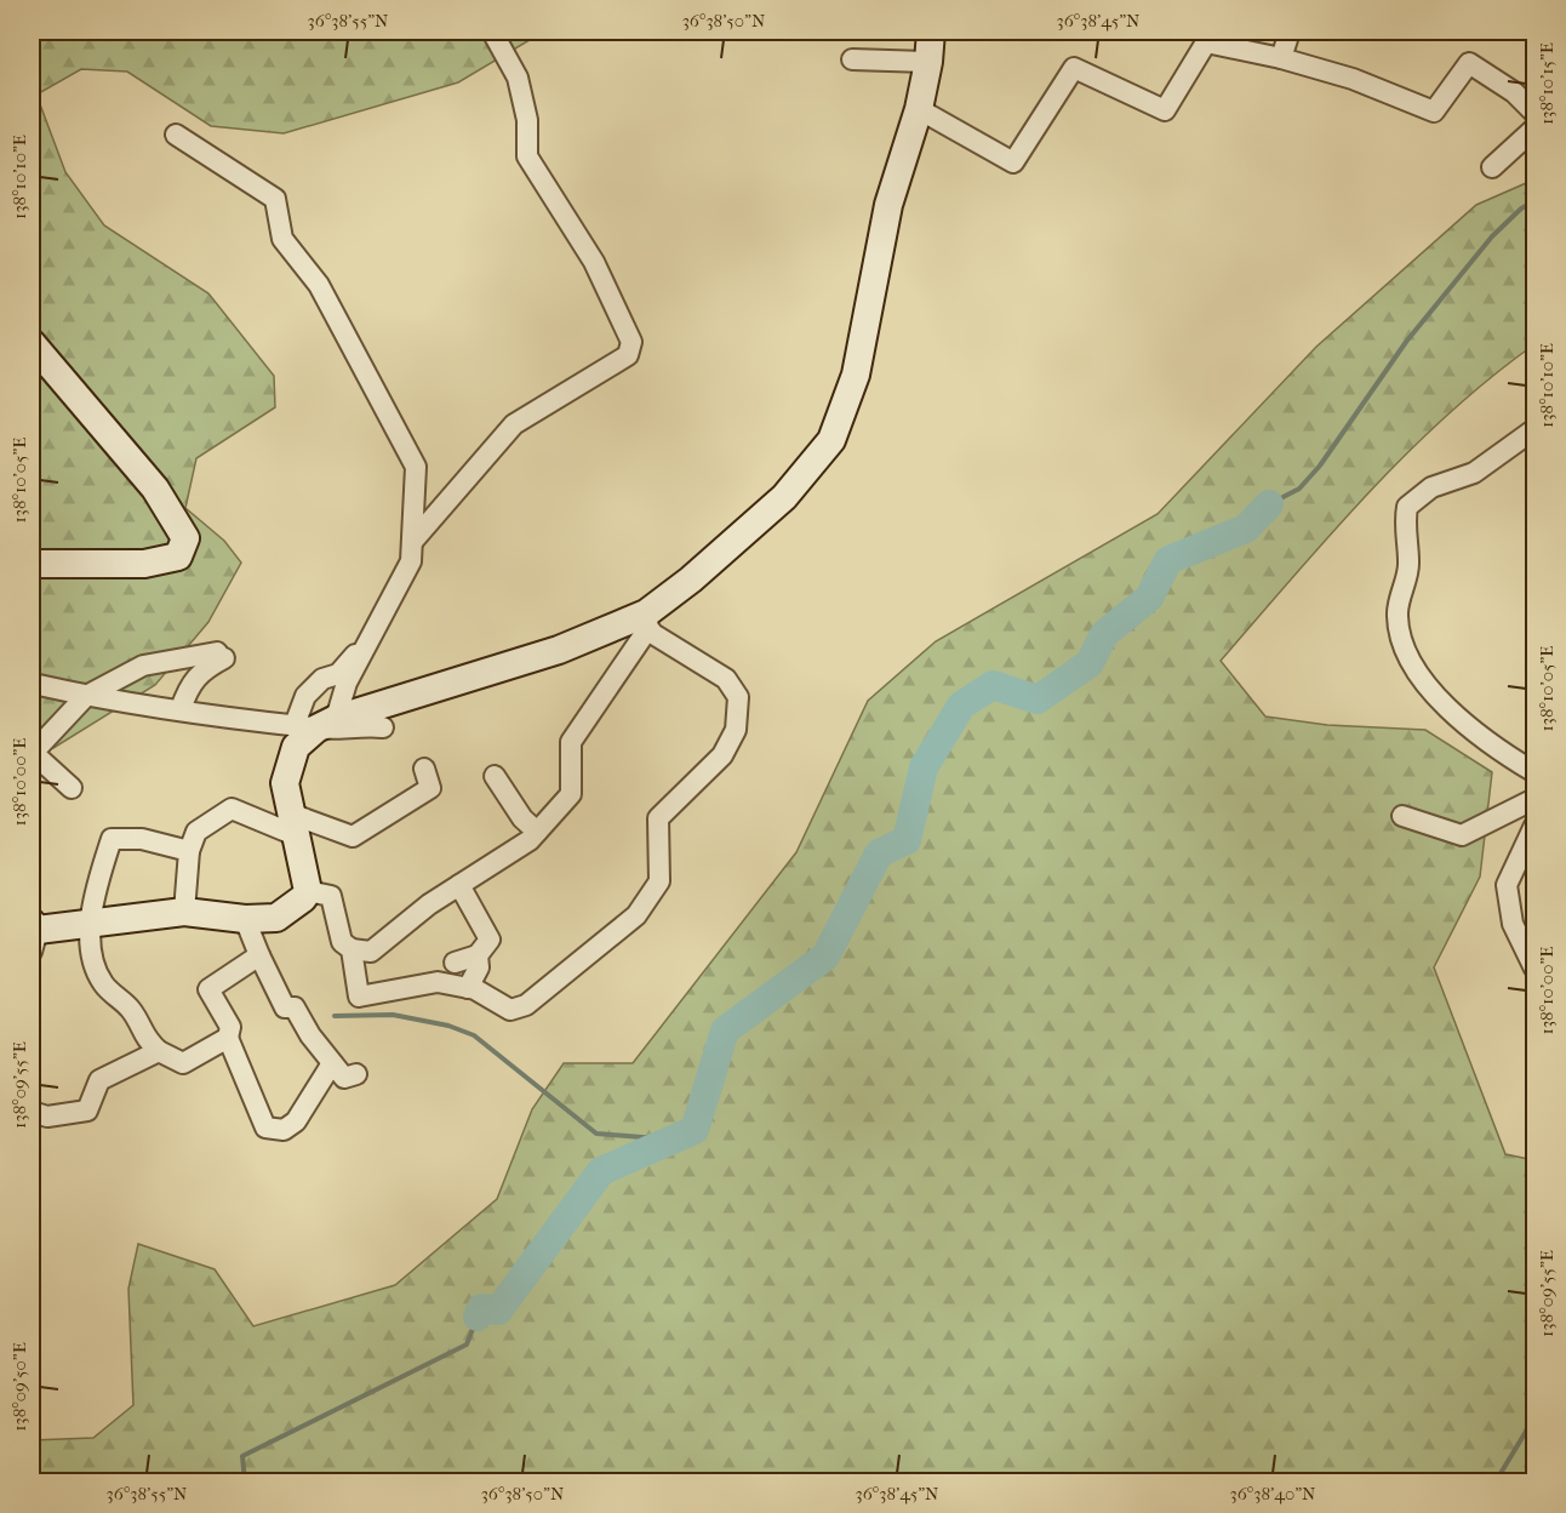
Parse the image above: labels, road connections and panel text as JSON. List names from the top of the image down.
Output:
{
  "coordinates": [
    "36°38'55\"N",
    "36°38'50\"N",
    "36°38'45\"N",
    "138°10'15\"E",
    "138°10'10\"E",
    "138°10'05\"E",
    "138°10'00\"E",
    "138°09'55\"E",
    "138°09'50\"E",
    "36°38'40\"N"
  ]
}
